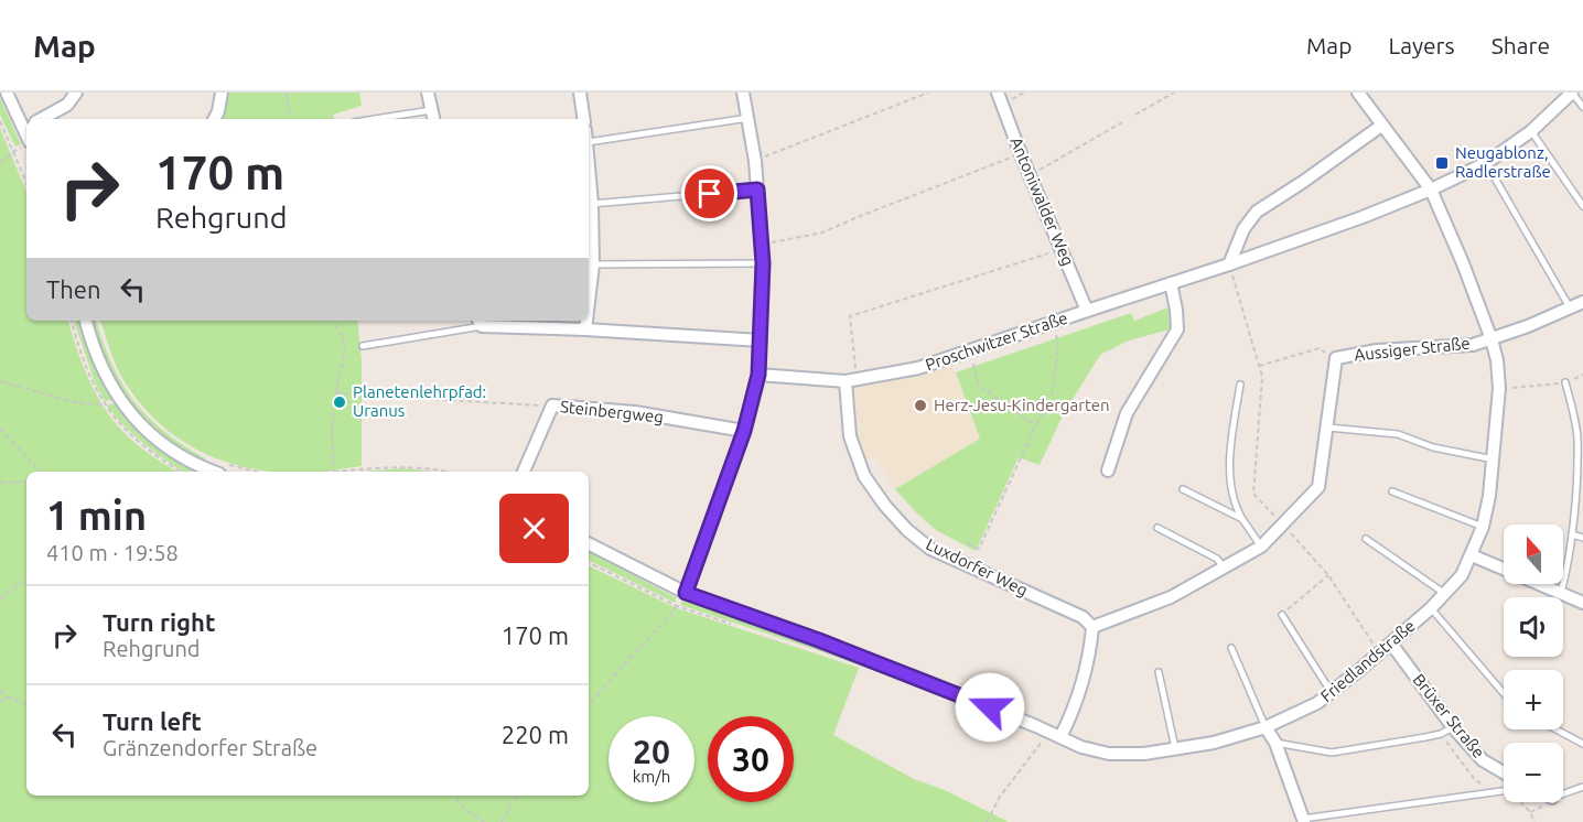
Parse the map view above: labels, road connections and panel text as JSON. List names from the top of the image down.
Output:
{
  "streets": {
    "street": [
      "Antoniwalder Weg",
      "Proschwitzer Straße",
      "Aussiger Straße",
      "Steinbergweg",
      "Luxdorfer Weg",
      "Friedlandstraße",
      "Brüxer Straße"
    ]
  },
  "crossings": [
    ["Antoniwalder Weg", "Proschwitzer Straße"],
    ["Proschwitzer Straße", "Luxdorfer Weg"],
    ["Proschwitzer Straße", "Friedlandstraße"],
    ["Aussiger Straße", "Luxdorfer Weg"],
    ["Aussiger Straße", "Friedlandstraße"],
    ["Friedlandstraße", "Brüxer Straße"]
  ],
  "places": {
    "transit": ["Neugablonz, Radlerstraße"],
    "other": ["Planetenlehrpfad: Uranus", "Herz-Jesu-Kindergarten"]
  },
  "north": "top",
  "page": {
    "header": "Map",
    "nav": ["Map", "Layers", "Share"],
    "turn": ["170 m", "Rehgrund"],
    "then": "Then",
    "heading": ["1 min", "410 m · 19:58"],
    "map_buttons": ["+", "−"],
    "list": [
      {
        "name": "Turn right",
        "note": "Rehgrund",
        "value": "170 m"
      },
      {
        "name": "Turn left",
        "note": "Gränzendorfer Straße",
        "value": "220 m"
      }
    ],
    "speed": "20 km/h",
    "limit": "30"
  }
}
